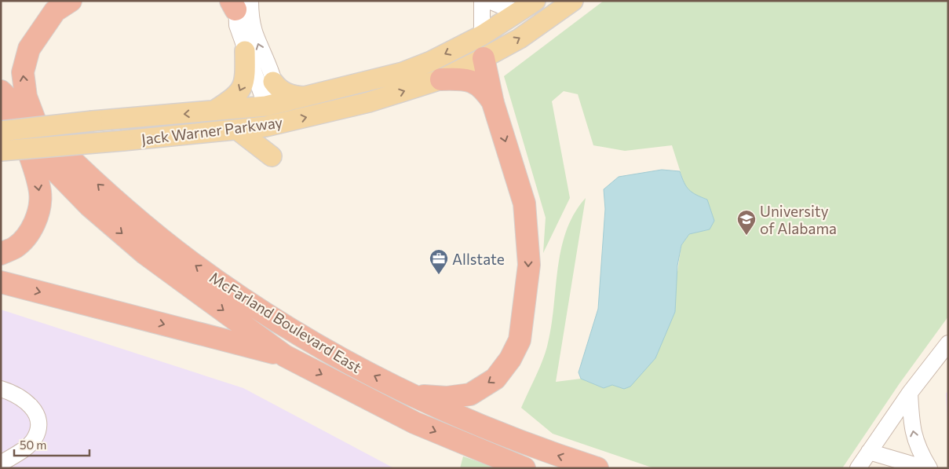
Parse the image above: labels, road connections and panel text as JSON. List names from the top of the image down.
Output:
{
  "streets": {
    "highway": ["McFarland Boulevard East"],
    "main road": ["Jack Warner Parkway"]
  },
  "places": {
    "school or university": ["University of Alabama"],
    "office": ["Allstate"]
  },
  "scale_bar": "50 m"
}
